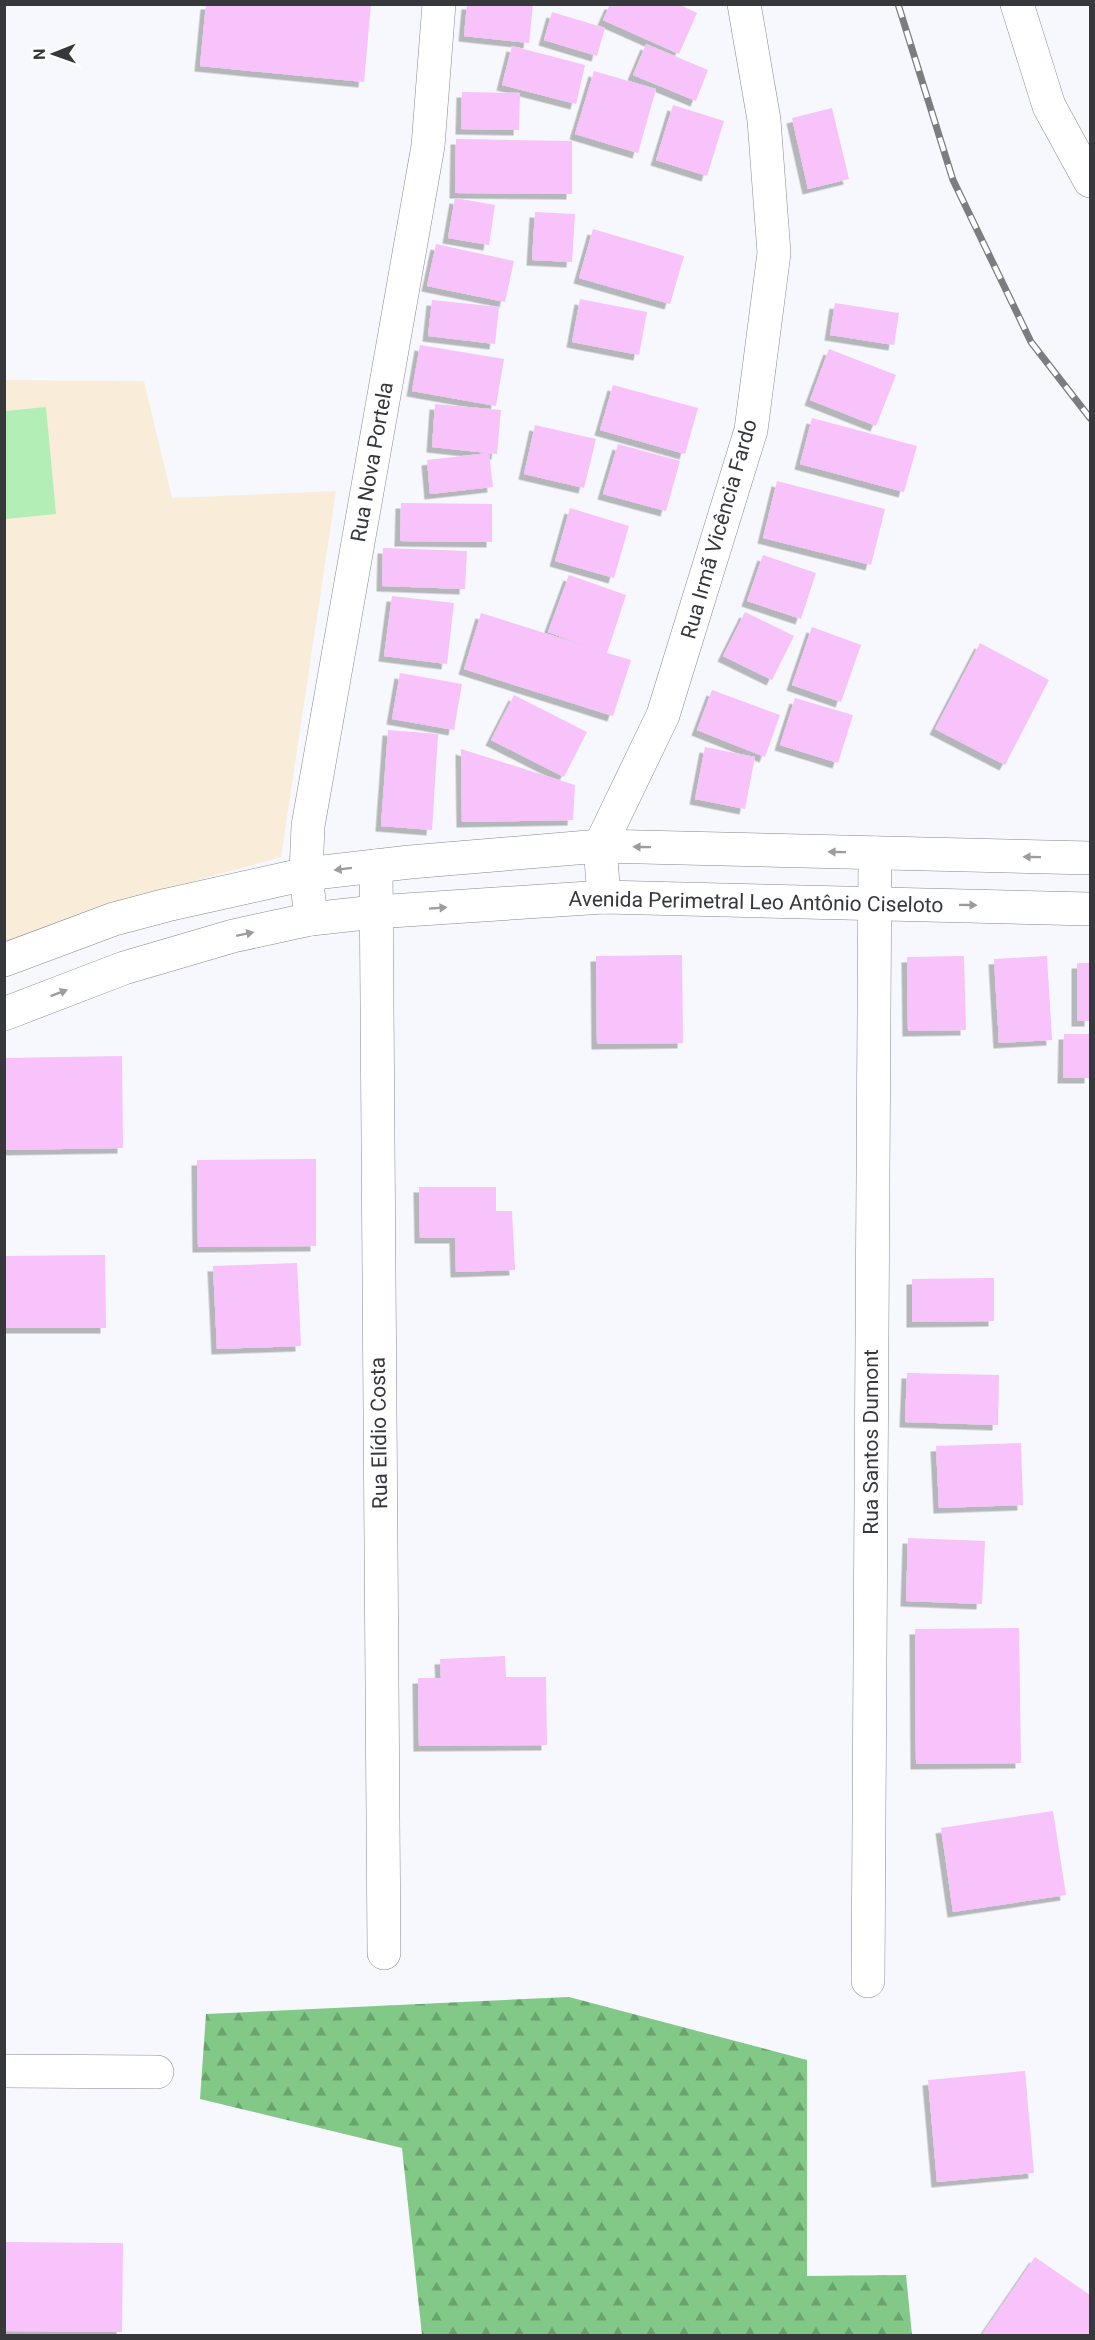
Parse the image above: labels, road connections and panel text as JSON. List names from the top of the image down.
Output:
{
  "streets": {
    "street": [
      "Rua Nova Portela",
      "Rua Irmã Vicência Fardo",
      "Avenida Perimetral Leo Antônio Ciseloto",
      "Rua Elídio Costa",
      "Rua Santos Dumont"
    ]
  },
  "crossings": [
    ["Rua Nova Portela", "Avenida Perimetral Leo Antônio Ciseloto"],
    ["Avenida Perimetral Leo Antônio Ciseloto", "Rua Elídio Costa"],
    ["Avenida Perimetral Leo Antônio Ciseloto", "Rua Santos Dumont"]
  ],
  "north": "left"
}
